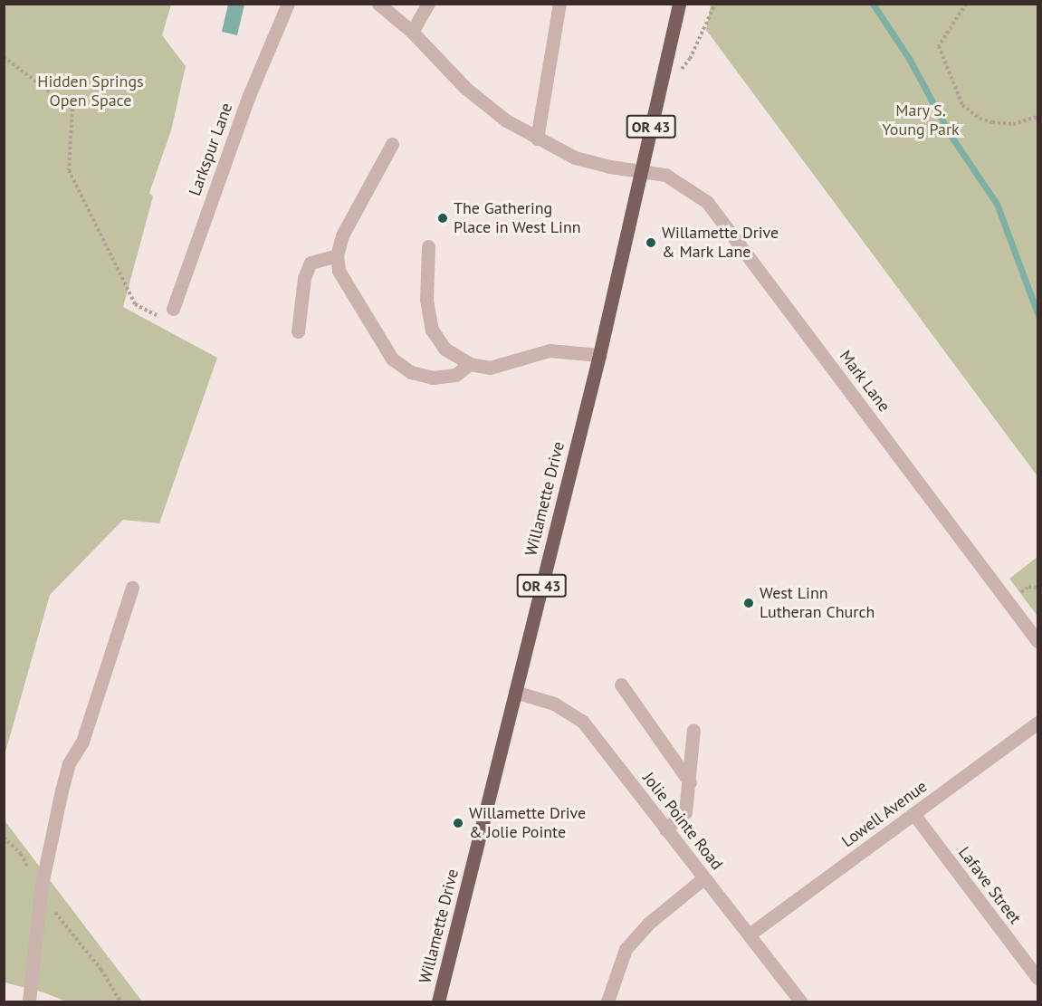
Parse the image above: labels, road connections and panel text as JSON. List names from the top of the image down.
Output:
{
  "streets": {
    "main road": ["OR 43", "Willamette Drive"],
    "street": [
      "Larkspur Lane",
      "Mark Lane",
      "Lowell Avenue",
      "Jolie Pointe Road",
      "Lafave Street"
    ]
  },
  "crossings": [
    ["Mark Lane", "Willamette Drive"],
    ["Willamette Drive", "Jolie Pointe Road"],
    ["Lowell Avenue", "Jolie Pointe Road"],
    ["Lowell Avenue", "Lafave Street"]
  ],
  "parks": ["Hidden Springs Open Space", "Mary S. Young Park"],
  "places": [
    "The Gathering Place in West Linn",
    "Willamette Drive & Mark Lane",
    "West Linn Lutheran Church",
    "Willamette Drive & Jolie Pointe"
  ]
}
